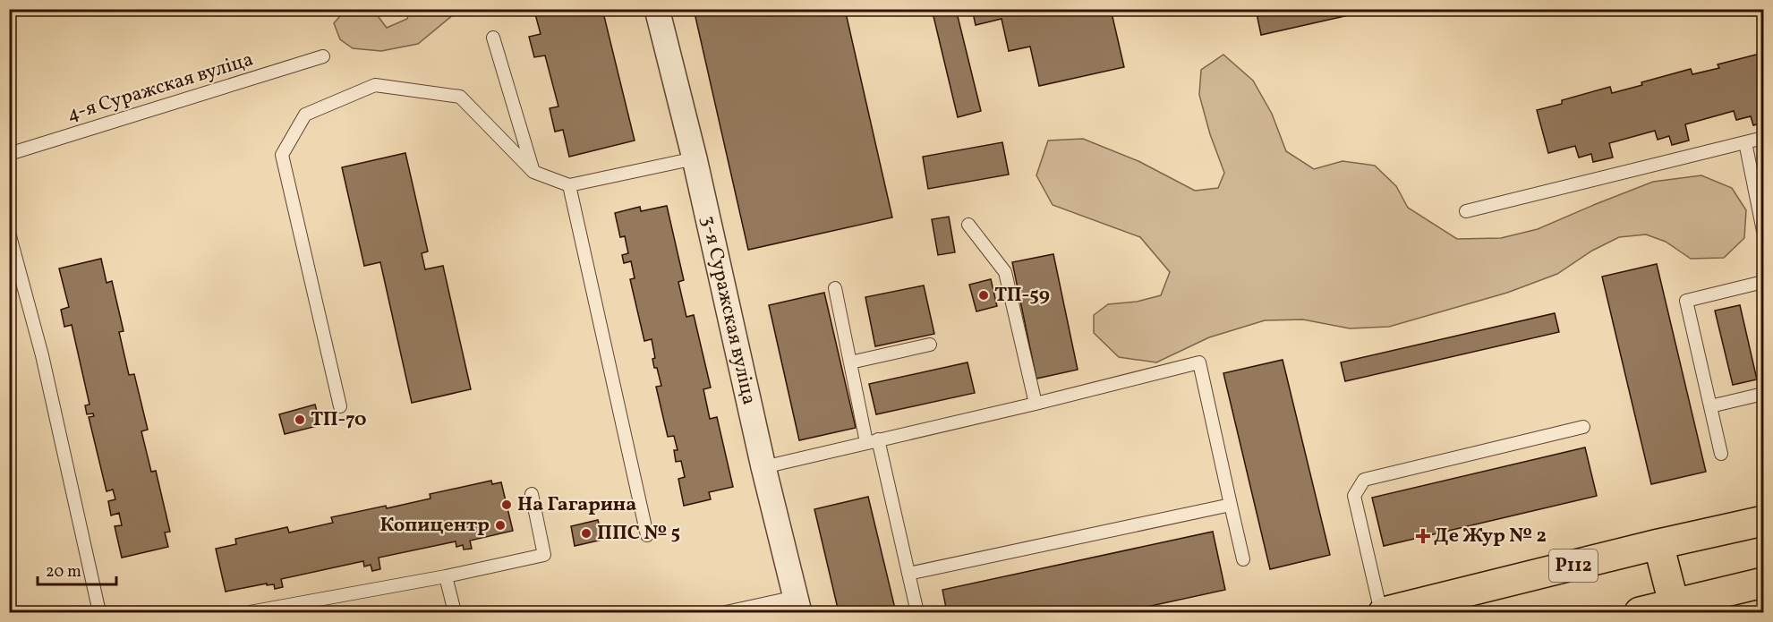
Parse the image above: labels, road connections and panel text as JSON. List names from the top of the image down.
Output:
{
  "streets": {
    "main road": ["Р112"],
    "street": ["3-я Суражская вуліца"],
    "lane": ["4-я Суражская вуліца"]
  },
  "places": {
    "other": [
      "ТП-59",
      "ТП-70",
      "На Гагарина",
      "Копицентр",
      "ППС № 5"
    ],
    "health": ["Де Жур № 2"]
  },
  "scale_bar": "20 m"
}
